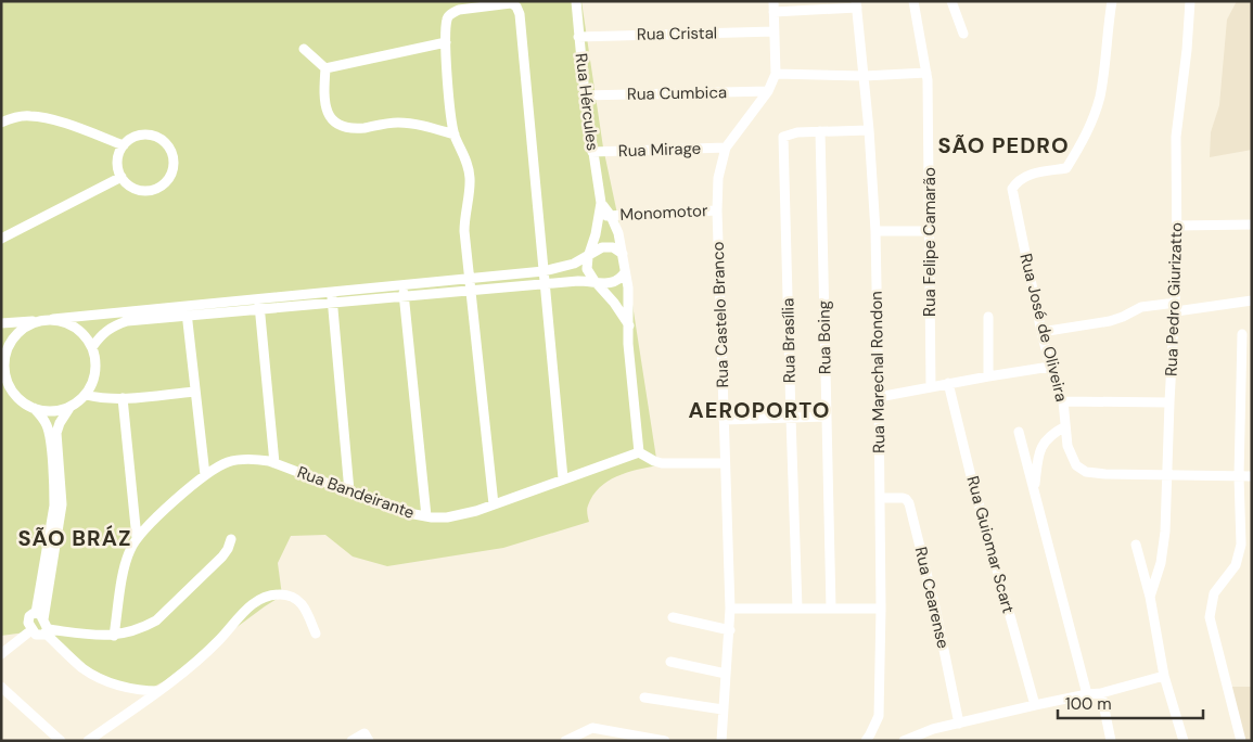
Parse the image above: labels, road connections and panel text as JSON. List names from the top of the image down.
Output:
{
  "streets": {
    "street": [
      "Rua Cristal",
      "Rua Cumbica",
      "Rua Hércules",
      "Rua Mirage",
      "Monomotor",
      "Rua Felipe Camarão",
      "Rua Pedro Giurizatto",
      "Rua Castelo Branco",
      "Rua José de Oliveira",
      "Rua Boing",
      "Rua Brasília",
      "Rua Marechal Rondon",
      "Rua Bandeirante",
      "Rua Guiomar Scart",
      "Rua Cearense"
    ]
  },
  "crossings": [
    ["Rua Cristal", "Rua Hércules"],
    ["Rua Cristal", "Rua Castelo Branco"],
    ["Rua Cumbica", "Rua Hércules"],
    ["Rua Cumbica", "Rua Castelo Branco"],
    ["Rua Hércules", "Rua Mirage"],
    ["Rua Hércules", "Monomotor"],
    ["Rua Hércules", "Rua Bandeirante"],
    ["Rua Mirage", "Rua Castelo Branco"],
    ["Monomotor", "Rua Castelo Branco"],
    ["Rua Pedro Giurizatto", "Rua José de Oliveira"],
    ["Rua Boing", "Rua Brasília"],
    ["Rua Marechal Rondon", "Rua Cearense"]
  ],
  "districts": ["SÃO PEDRO", "AEROPORTO", "SÃO BRÁZ"],
  "scale_bar": "100 m"
}
